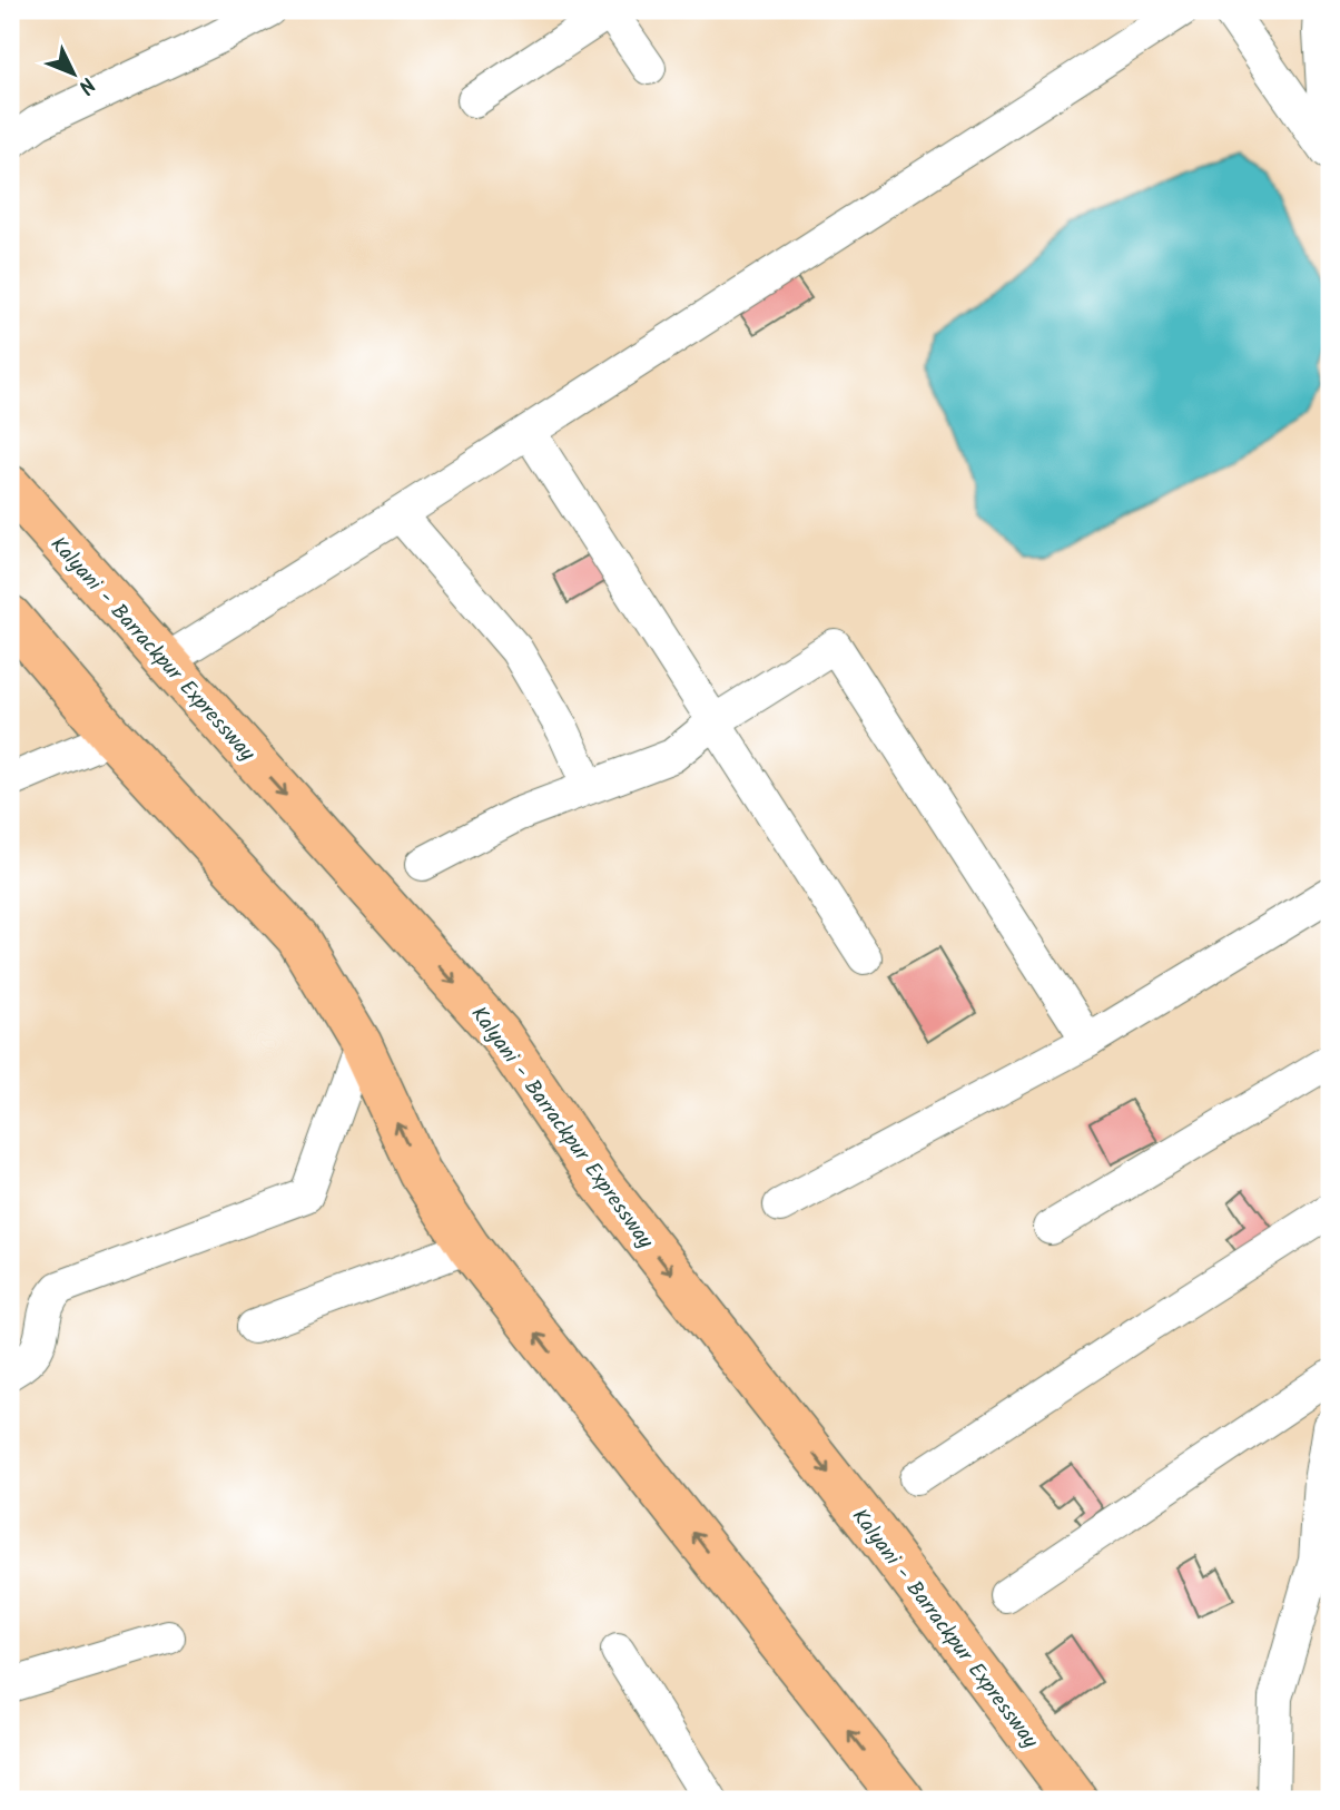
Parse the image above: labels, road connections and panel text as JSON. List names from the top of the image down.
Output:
{
  "streets": {
    "highway": ["Kalyani - Barrackpur Expressway"]
  },
  "north": "bottom right"
}
